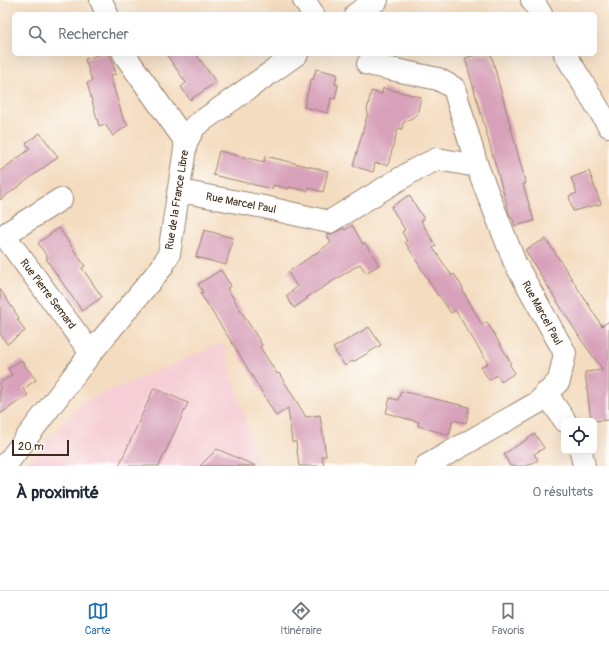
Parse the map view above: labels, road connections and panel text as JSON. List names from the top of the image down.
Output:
{
  "streets": {
    "street": ["Rue de la France Libre", "Rue Marcel Paul", "Rue Pierre Semard"]
  },
  "crossings": [
    ["Rue de la France Libre", "Rue Marcel Paul"],
    ["Rue de la France Libre", "Rue Pierre Semard"]
  ],
  "scale_bar": "20 m",
  "page": {
    "search": "Rechercher",
    "scale": "20 m",
    "heading": ["À proximité", "0 résultats"],
    "nav": ["Carte", "Itinéraire", "Favoris"]
  }
}
